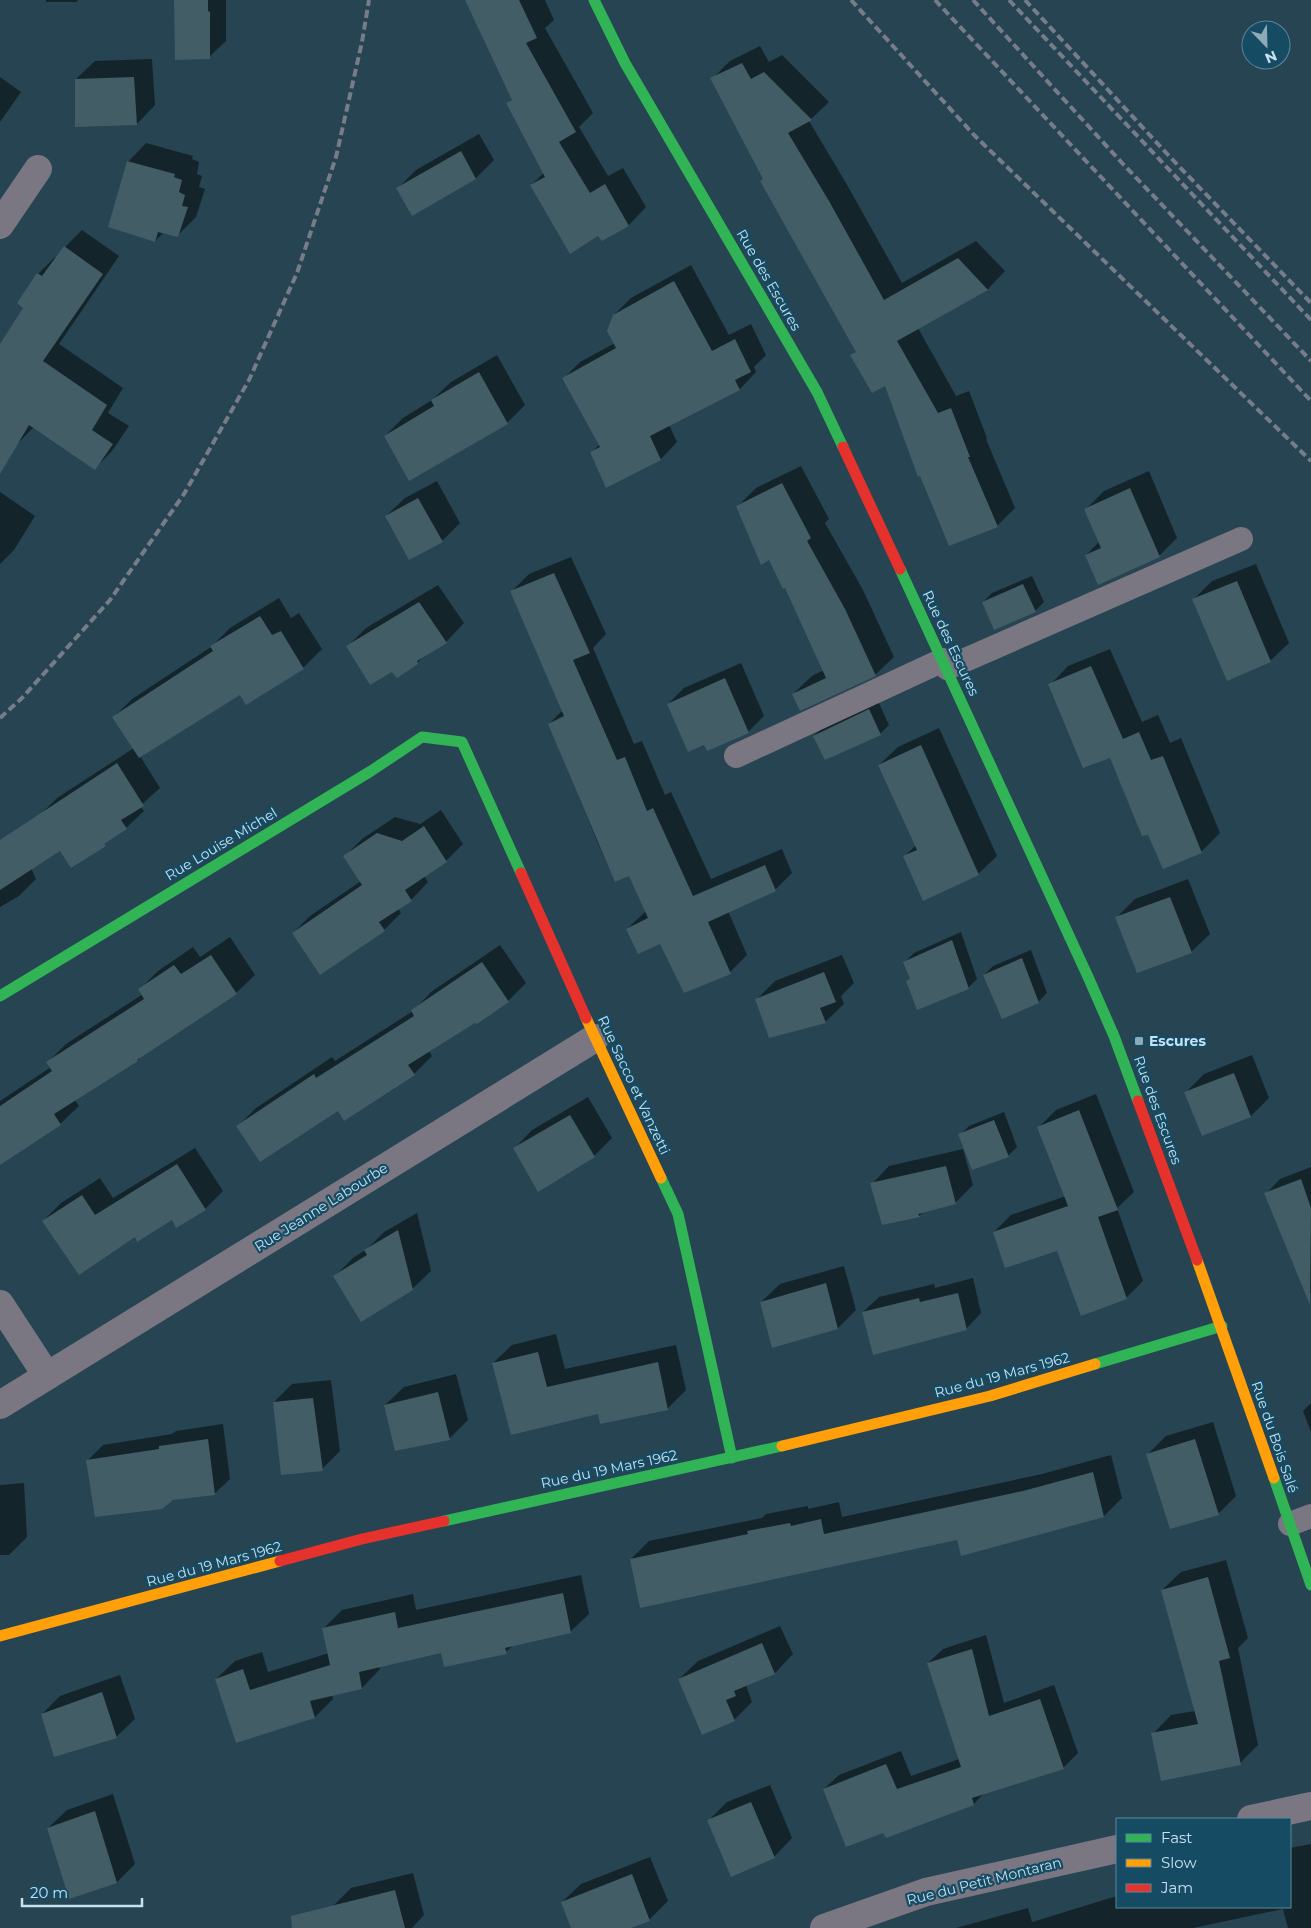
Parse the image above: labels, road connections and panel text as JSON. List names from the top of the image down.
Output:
{
  "streets": {
    "street": [
      "Rue des Escures",
      "Rue Louise Michel",
      "Rue Sacco et Vanzetti",
      "Rue Jeanne Labourbe",
      "Rue du 19 Mars 1962",
      "Rue du Bois Salé",
      "Rue du Petit Montaran"
    ]
  },
  "crossings": [
    ["Rue des Escures", "Rue du 19 Mars 1962"],
    ["Rue des Escures", "Rue du Bois Salé"],
    ["Rue Louise Michel", "Rue Sacco et Vanzetti"],
    ["Rue Sacco et Vanzetti", "Rue Jeanne Labourbe"],
    ["Rue Sacco et Vanzetti", "Rue du 19 Mars 1962"],
    ["Rue du 19 Mars 1962", "Rue du Bois Salé"]
  ],
  "places": {
    "transit": ["Escures"]
  },
  "legend": ["Fast", "Slow", "Jam"],
  "scale_bar": "20 m",
  "north": "bottom right"
}
